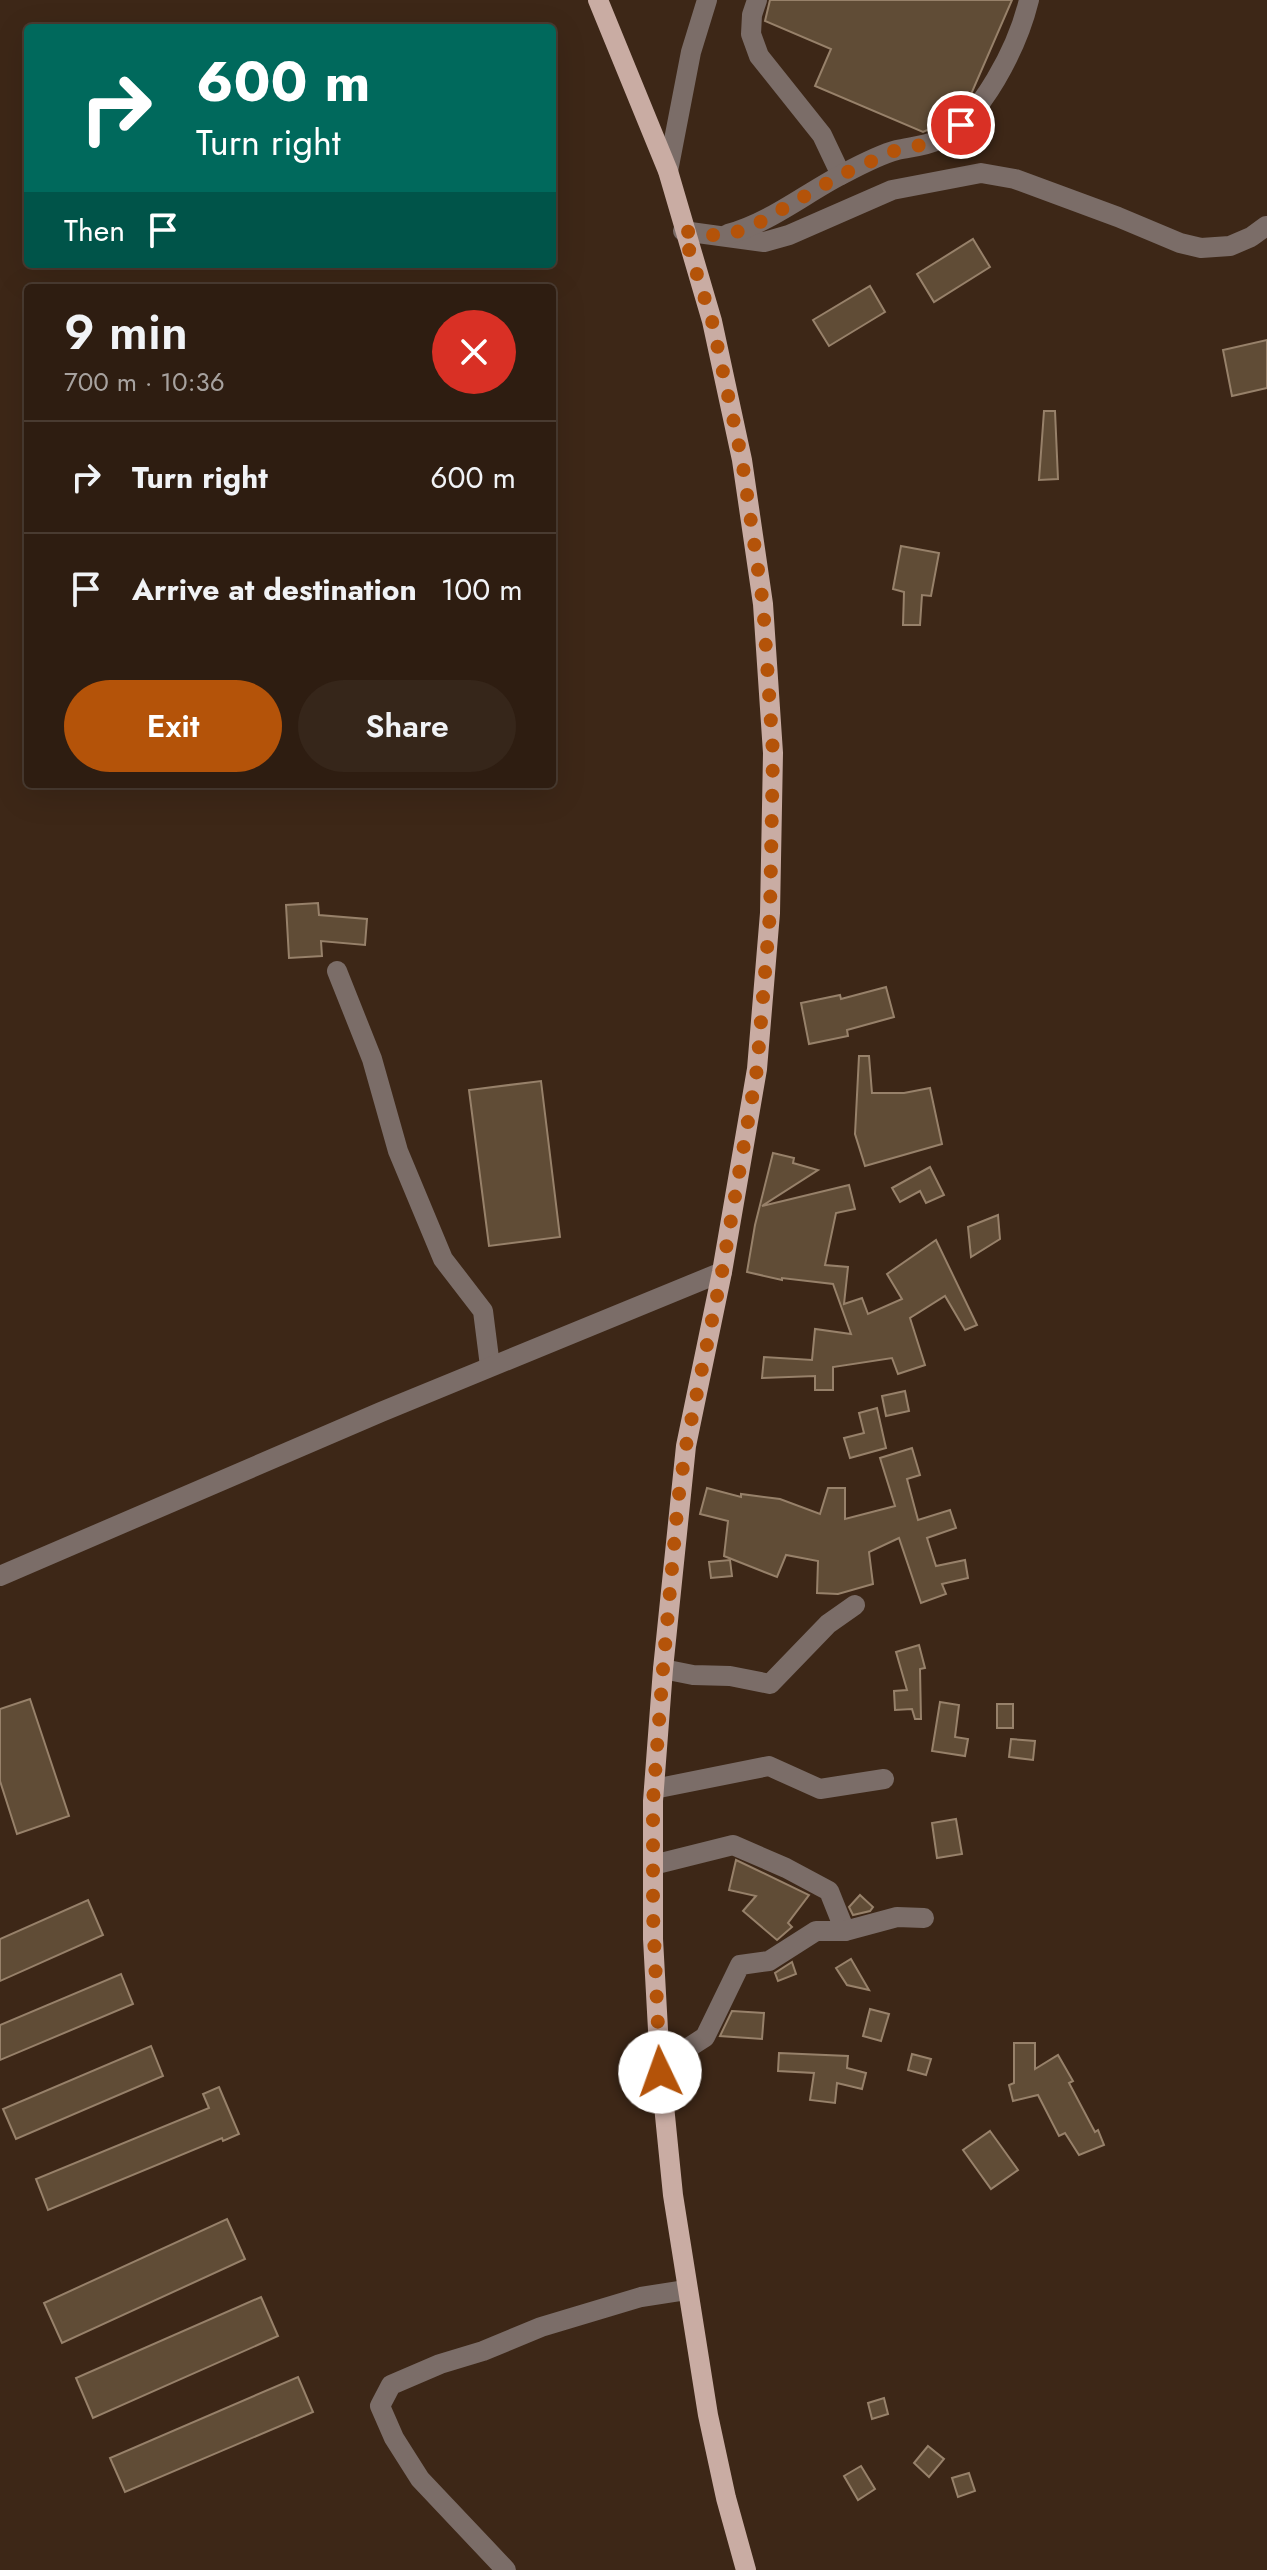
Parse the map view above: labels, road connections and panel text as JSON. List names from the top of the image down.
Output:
{
  "page": {
    "turn": ["600 m", "Turn right"],
    "then": "Then",
    "heading": ["9 min", "700 m · 10:36"],
    "list": [
      {
        "name": "Turn right",
        "value": "600 m"
      },
      {
        "name": "Arrive at destination",
        "value": "100 m"
      }
    ],
    "buttons": ["Exit", "Share"]
  }
}
